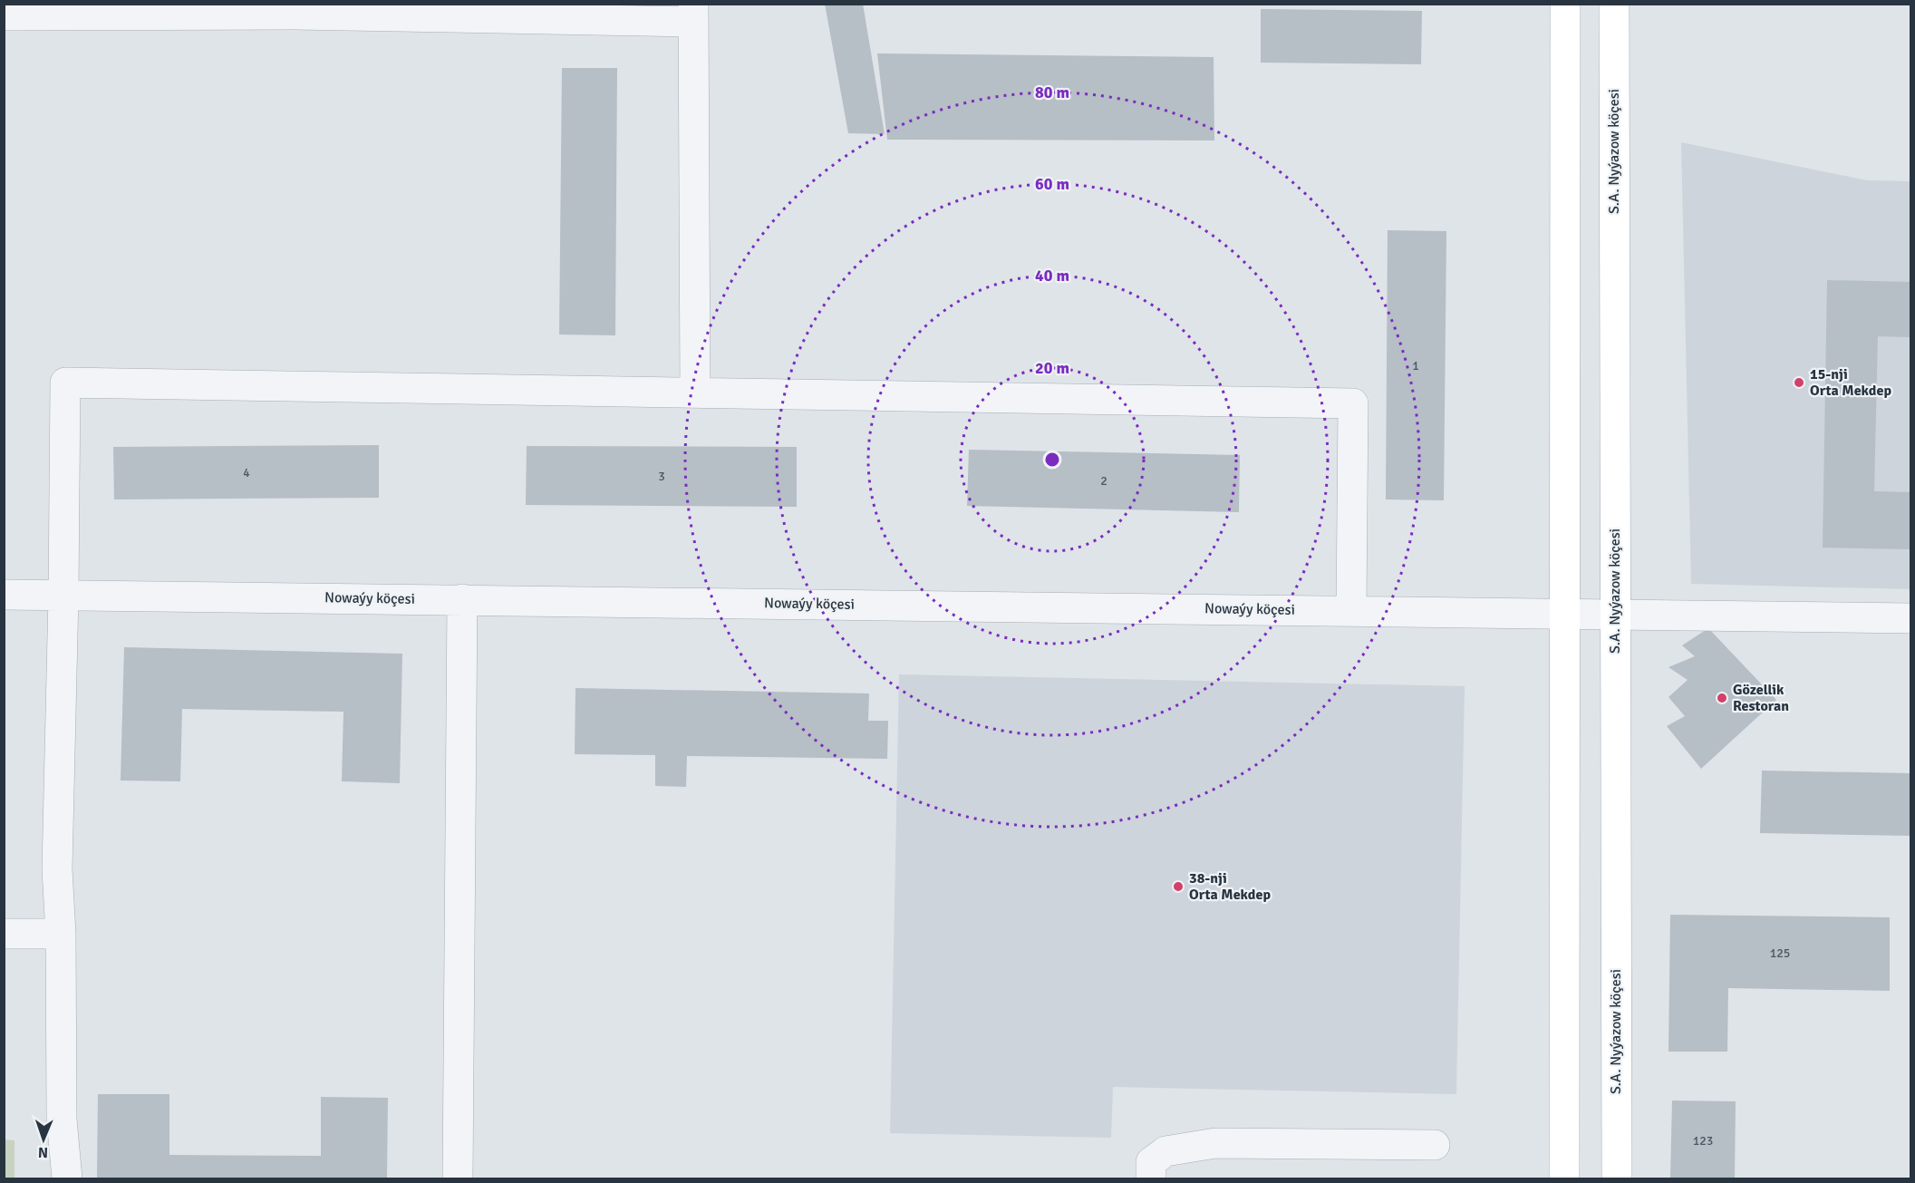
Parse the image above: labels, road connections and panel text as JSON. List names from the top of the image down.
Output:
{
  "streets": {
    "main road": ["S.A. Nyýazow köçesi"],
    "street": ["Nowaýy köçesi"]
  },
  "crossings": [
    ["S.A. Nyýazow köçesi", "Nowaýy köçesi"]
  ],
  "places": ["15-nji Orta Mekdep", "Gözellik Restoran", "38-nji Orta Mekdep"],
  "house_numbers": [
    "1",
    "4",
    "3",
    "2",
    "125",
    "123"
  ],
  "north": "bottom",
  "rings": [
    "80 m",
    "60 m",
    "40 m",
    "20 m"
  ]
}
